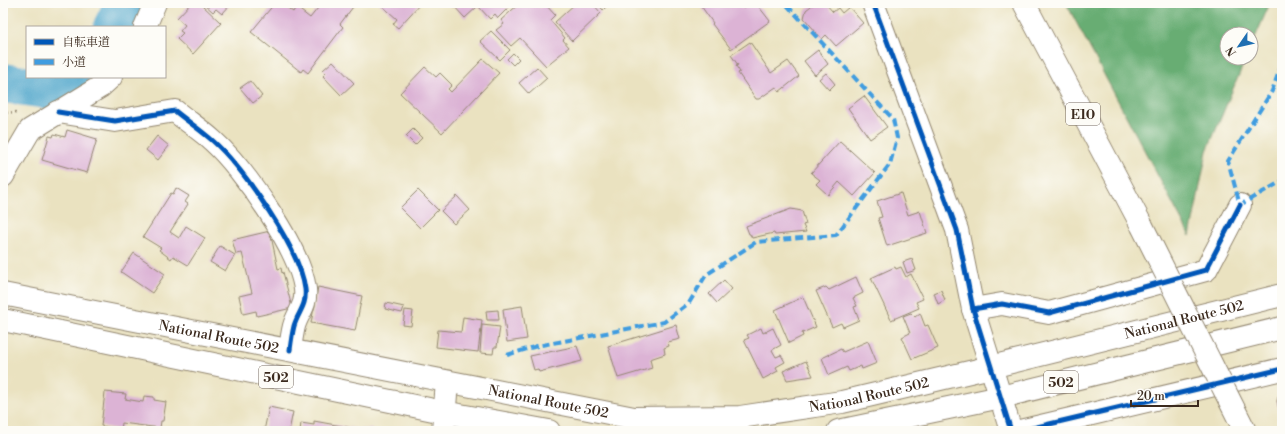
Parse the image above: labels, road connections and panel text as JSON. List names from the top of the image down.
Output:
{
  "streets": {
    "main road": ["E10", "National Route 502", "502"]
  },
  "legend": ["自転車道", "小道"],
  "scale_bar": "20 m",
  "north": "bottom left"
}
